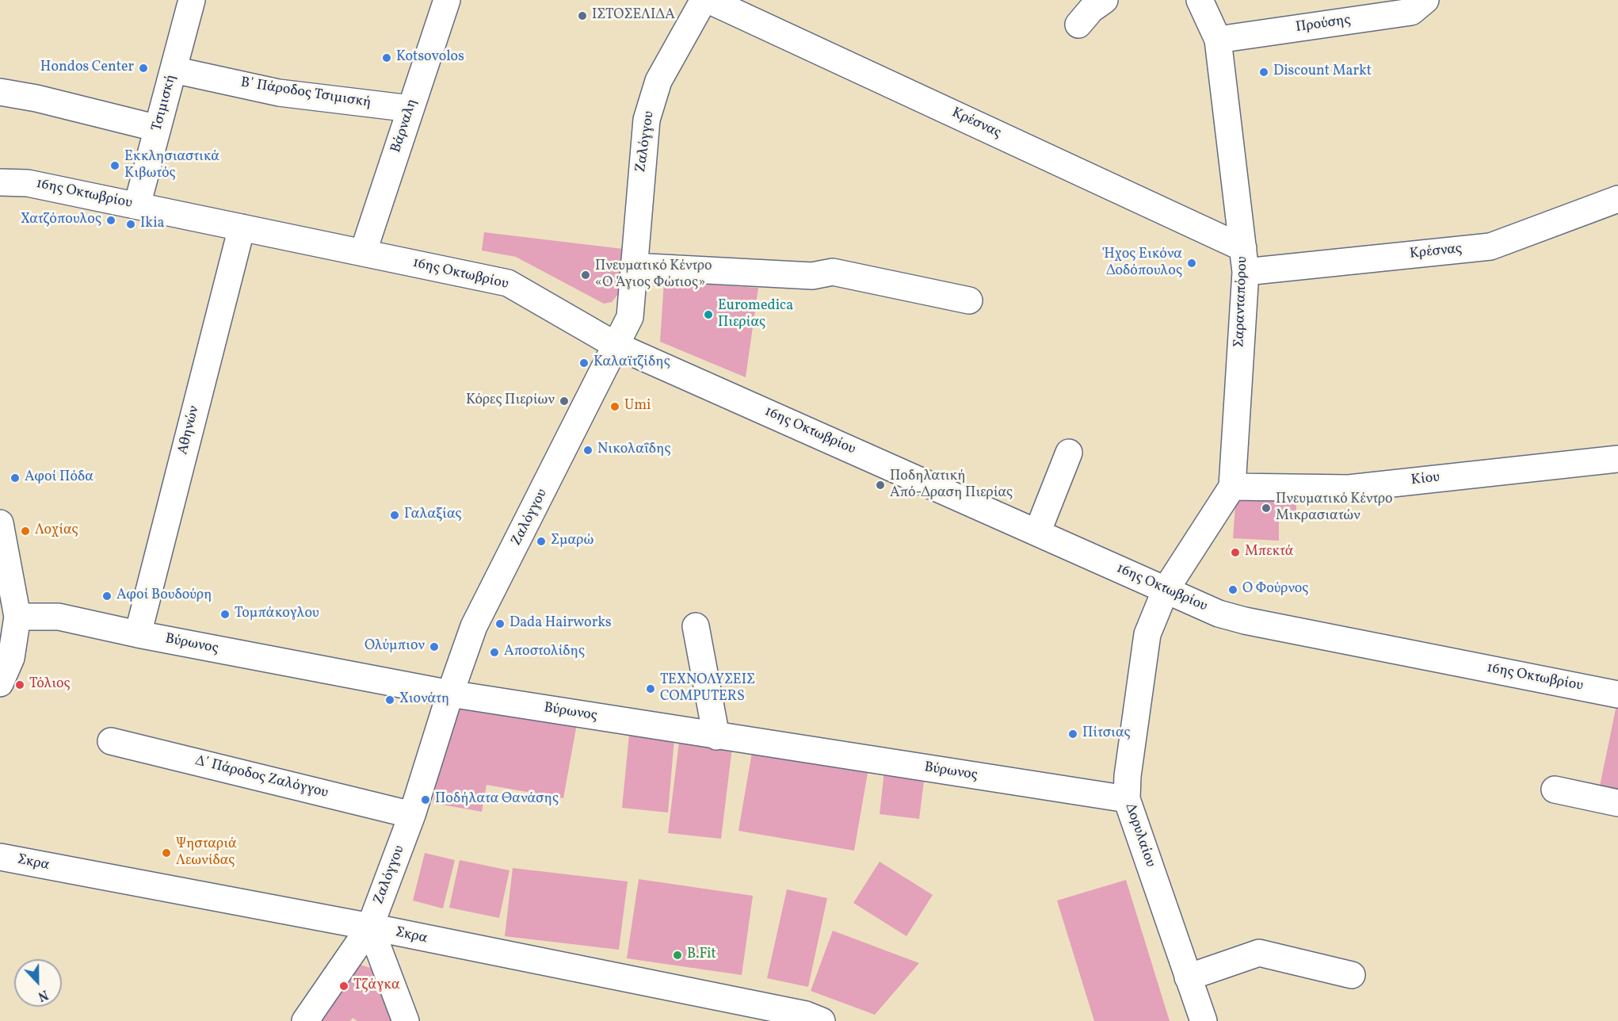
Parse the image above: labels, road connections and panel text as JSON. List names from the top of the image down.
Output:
{
  "streets": {
    "street": [
      "Προύσης",
      "Β΄ Πάροδος Τσιμισκή",
      "Τσιμισκή",
      "Κρέσνας",
      "Βάρναλη",
      "Ζαλόγγου",
      "16ης Οκτωβρίου",
      "Σαρανταπόρου",
      "Αθηνών",
      "Κίου",
      "Βύρωνος",
      "Δ΄ Πάροδος Ζαλόγγου",
      "Δορυλαίου",
      "Σκρα"
    ]
  },
  "crossings": [
    ["Προύσης", "Σαρανταπόρου"],
    ["Β΄ Πάροδος Τσιμισκή", "Τσιμισκή"],
    ["Β΄ Πάροδος Τσιμισκή", "Βάρναλη"],
    ["Τσιμισκή", "16ης Οκτωβρίου"],
    ["Κρέσνας", "Σαρανταπόρου"],
    ["Βάρναλη", "16ης Οκτωβρίου"],
    ["Ζαλόγγου", "16ης Οκτωβρίου"],
    ["Ζαλόγγου", "Βύρωνος"],
    ["Ζαλόγγου", "Δ΄ Πάροδος Ζαλόγγου"],
    ["Ζαλόγγου", "Σκρα"],
    ["16ης Οκτωβρίου", "Σαρανταπόρου"],
    ["16ης Οκτωβρίου", "Αθηνών"],
    ["16ης Οκτωβρίου", "Δορυλαίου"],
    ["Σαρανταπόρου", "Κίου"],
    ["Σαρανταπόρου", "Δορυλαίου"],
    ["Αθηνών", "Βύρωνος"],
    ["Βύρωνος", "Δορυλαίου"]
  ],
  "places": [
    "ΙΣΤΟΣΕΛΙΔΑ",
    "Kotsovolos",
    "Hondos Center",
    "Discount Markt",
    "Εκκλησιαστικά Κιβωτός",
    "Χατζόπουλος",
    "Ikia",
    "Ήχος Εικόνα Δοδόπουλος",
    "Πνευματικό Κέντρο «Ο Άγιος Φώτιος»",
    "Euromedica Πιερίας",
    "Καλαϊτζίδης",
    "Κόρες Πιερίων",
    "Umi",
    "Νικολαΐδης",
    "Αφοί Πόδα",
    "Ποδηλατική Από-Δραση Πιερίας",
    "Πνευματικό Κέντρο Μικρασιατών",
    "Γαλαξίας",
    "Λοχίας",
    "Σμαρώ",
    "Μπεκτά",
    "Ο Φούρνος",
    "Αφοί Βουδούρη",
    "Τομπάκογλου",
    "Dada Hairworks",
    "Ολύμπιον",
    "Αποστολίδης",
    "Τόλιος",
    "ΤΕΧΝΟΛΥΣΕΙΣ COMPUTERS",
    "Χιονάτη",
    "Πίτσιας",
    "Ποδήλατα Θανάσης",
    "Ψησταριά Λεωνίδας",
    "B.Fit",
    "Τζάγκα"
  ],
  "north": "bottom"
}
